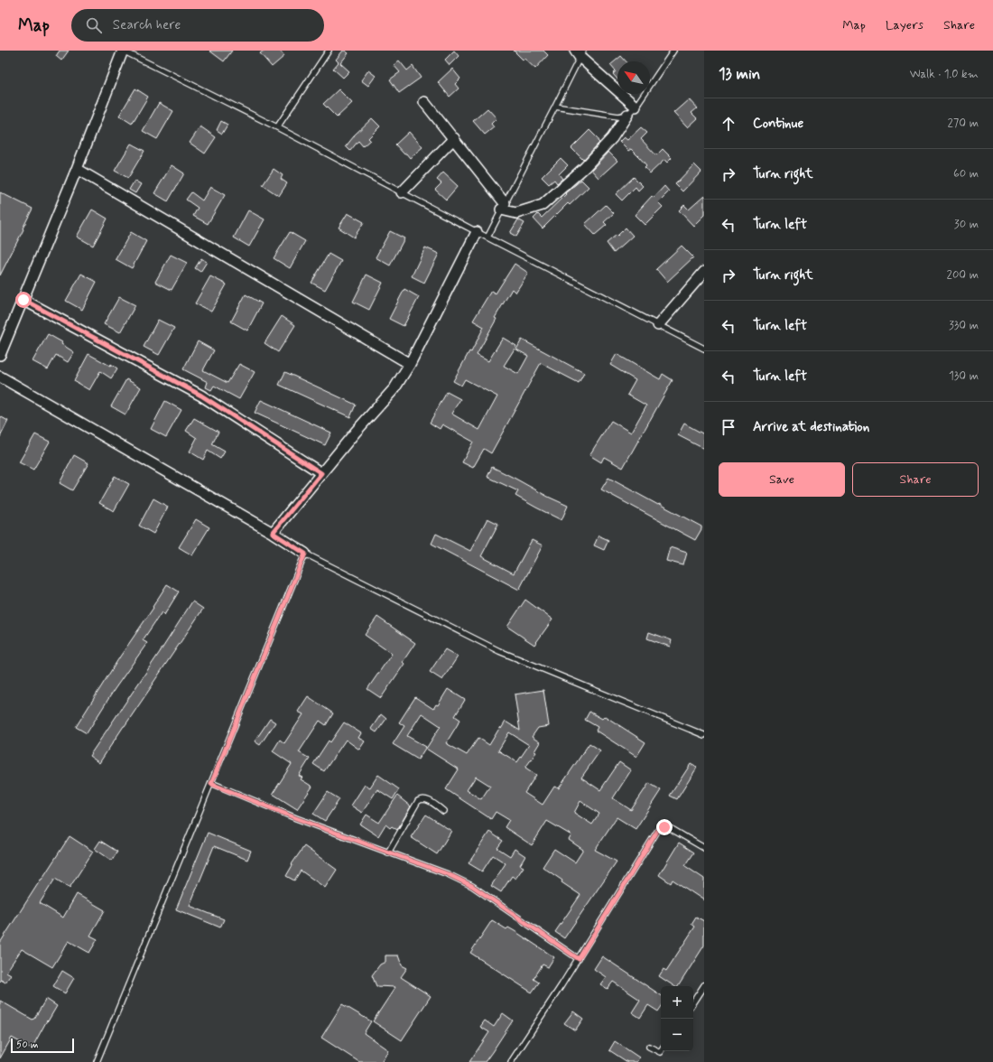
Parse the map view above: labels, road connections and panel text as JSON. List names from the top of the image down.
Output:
{
  "scale_bar": "50 m",
  "north": "top left",
  "page": {
    "header": "Map",
    "search": "Search here",
    "nav": ["Map", "Layers", "Share"],
    "heading": ["13 min", "Walk · 1.0 km"],
    "list": [
      ["Continue", "270 m"],
      ["Turn right", "60 m"],
      ["Turn left", "30 m"],
      ["Turn right", "200 m"],
      ["Turn left", "330 m"],
      ["Turn left", "130 m"],
      "Arrive at destination"
    ],
    "buttons": ["Save", "Share"],
    "map_buttons": ["+", "−"],
    "scale": "50 m"
  }
}
